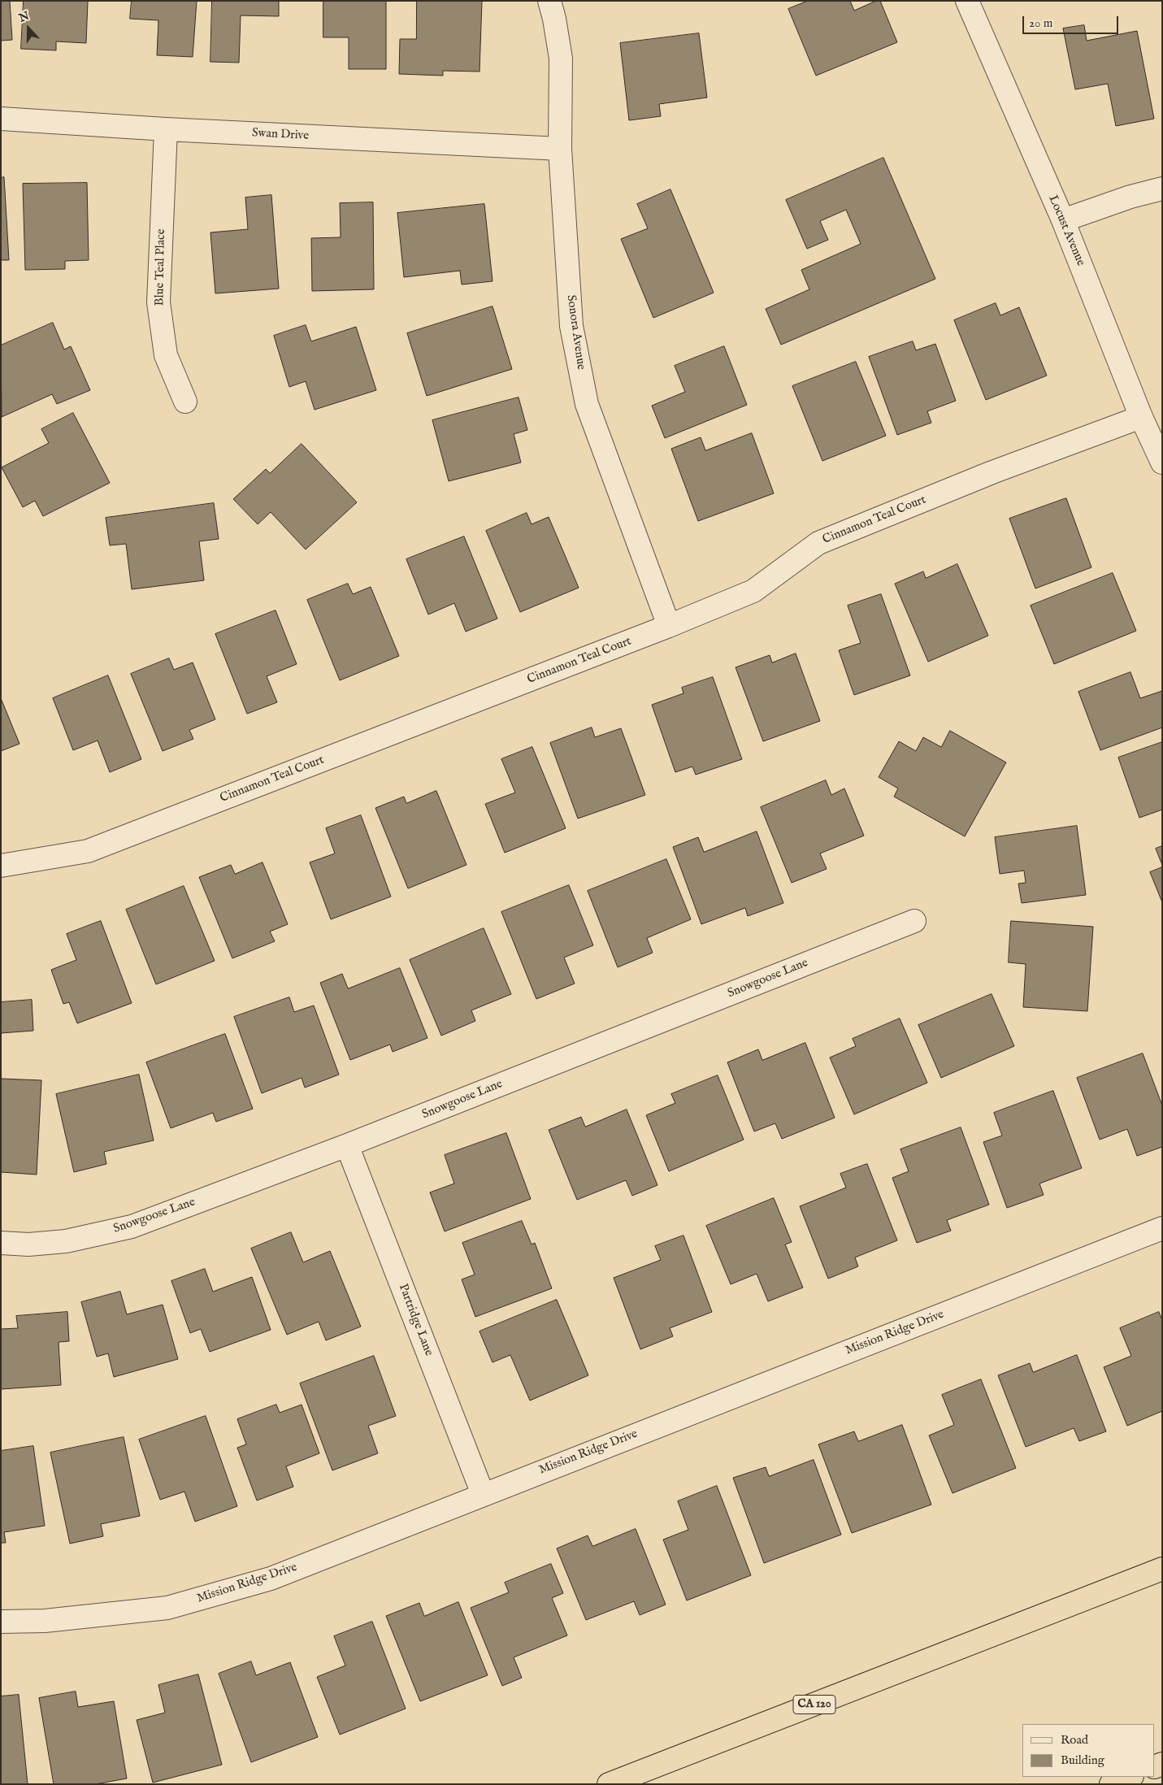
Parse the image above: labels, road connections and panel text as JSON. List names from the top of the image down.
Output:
{
  "streets": {
    "highway": ["CA 120"],
    "street": [
      "Swan Drive",
      "Locust Avenue",
      "Blue Teal Place",
      "Sonora Avenue",
      "Cinnamon Teal Court",
      "Snowgoose Lane",
      "Partridge Lane",
      "Mission Ridge Drive"
    ]
  },
  "crossings": [
    ["Swan Drive", "Blue Teal Place"],
    ["Swan Drive", "Sonora Avenue"],
    ["Locust Avenue", "Cinnamon Teal Court"],
    ["Sonora Avenue", "Cinnamon Teal Court"],
    ["Snowgoose Lane", "Partridge Lane"],
    ["Partridge Lane", "Mission Ridge Drive"]
  ],
  "legend": ["Road", "Building"],
  "scale_bar": "20 m",
  "north": "top"
}
